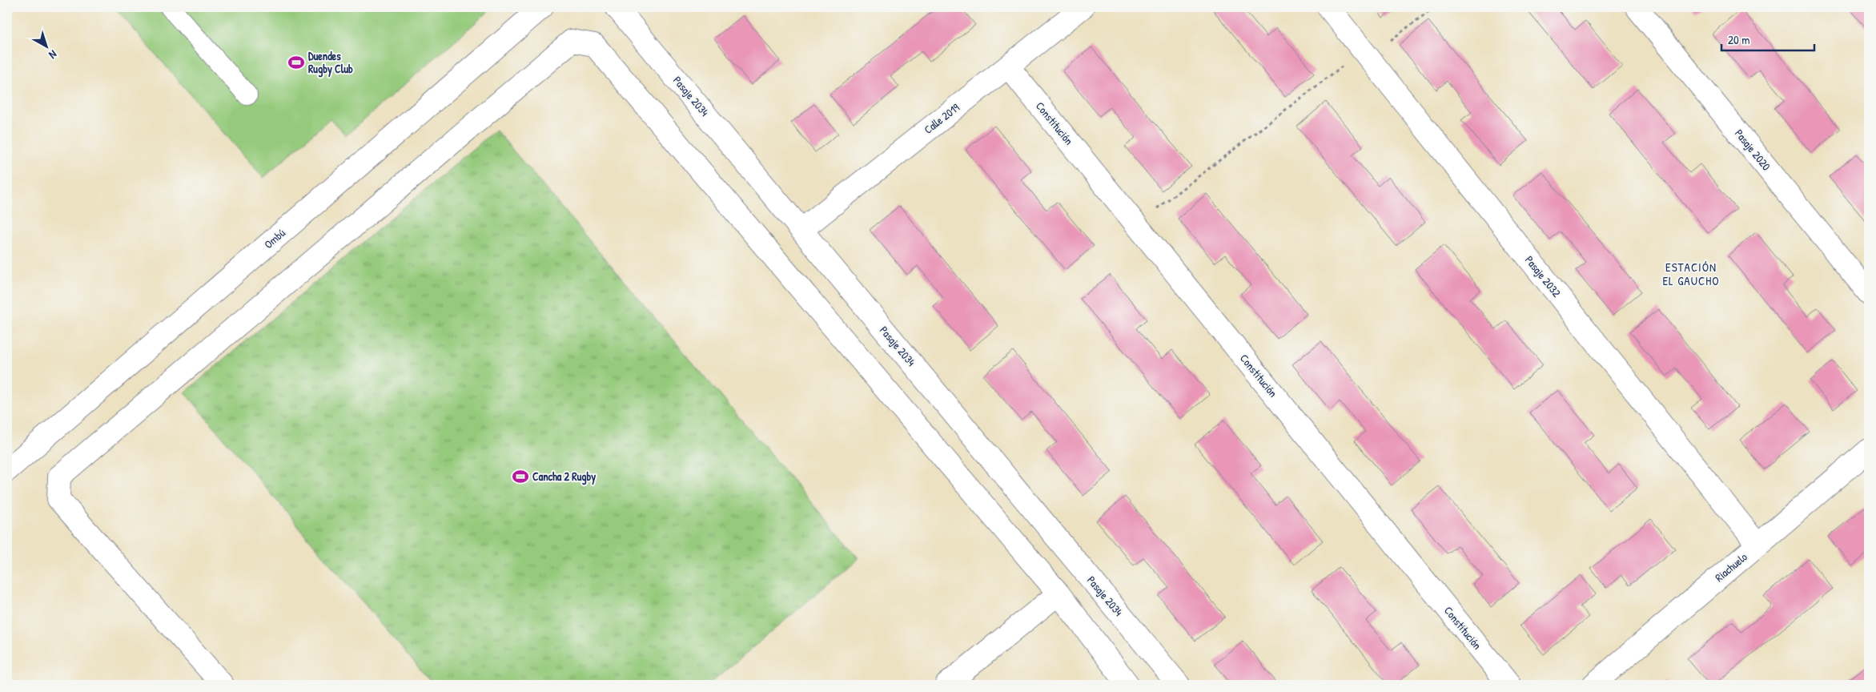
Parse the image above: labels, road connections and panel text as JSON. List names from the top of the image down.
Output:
{
  "streets": {
    "street": [
      "Pasaje 2034",
      "Calle 2019",
      "Constitución",
      "Pasaje 2020",
      "Ombú",
      "Pasaje 2032",
      "Riachuelo"
    ]
  },
  "crossings": [
    ["Pasaje 2034", "Calle 2019"],
    ["Calle 2019", "Constitución"],
    ["Pasaje 2032", "Riachuelo"]
  ],
  "districts": ["ESTACIÓN EL GAUCHO"],
  "places": {
    "sports": ["Duendes Rugby Club", "Cancha 2 Rugby"]
  },
  "scale_bar": "20 m",
  "north": "bottom right"
}
